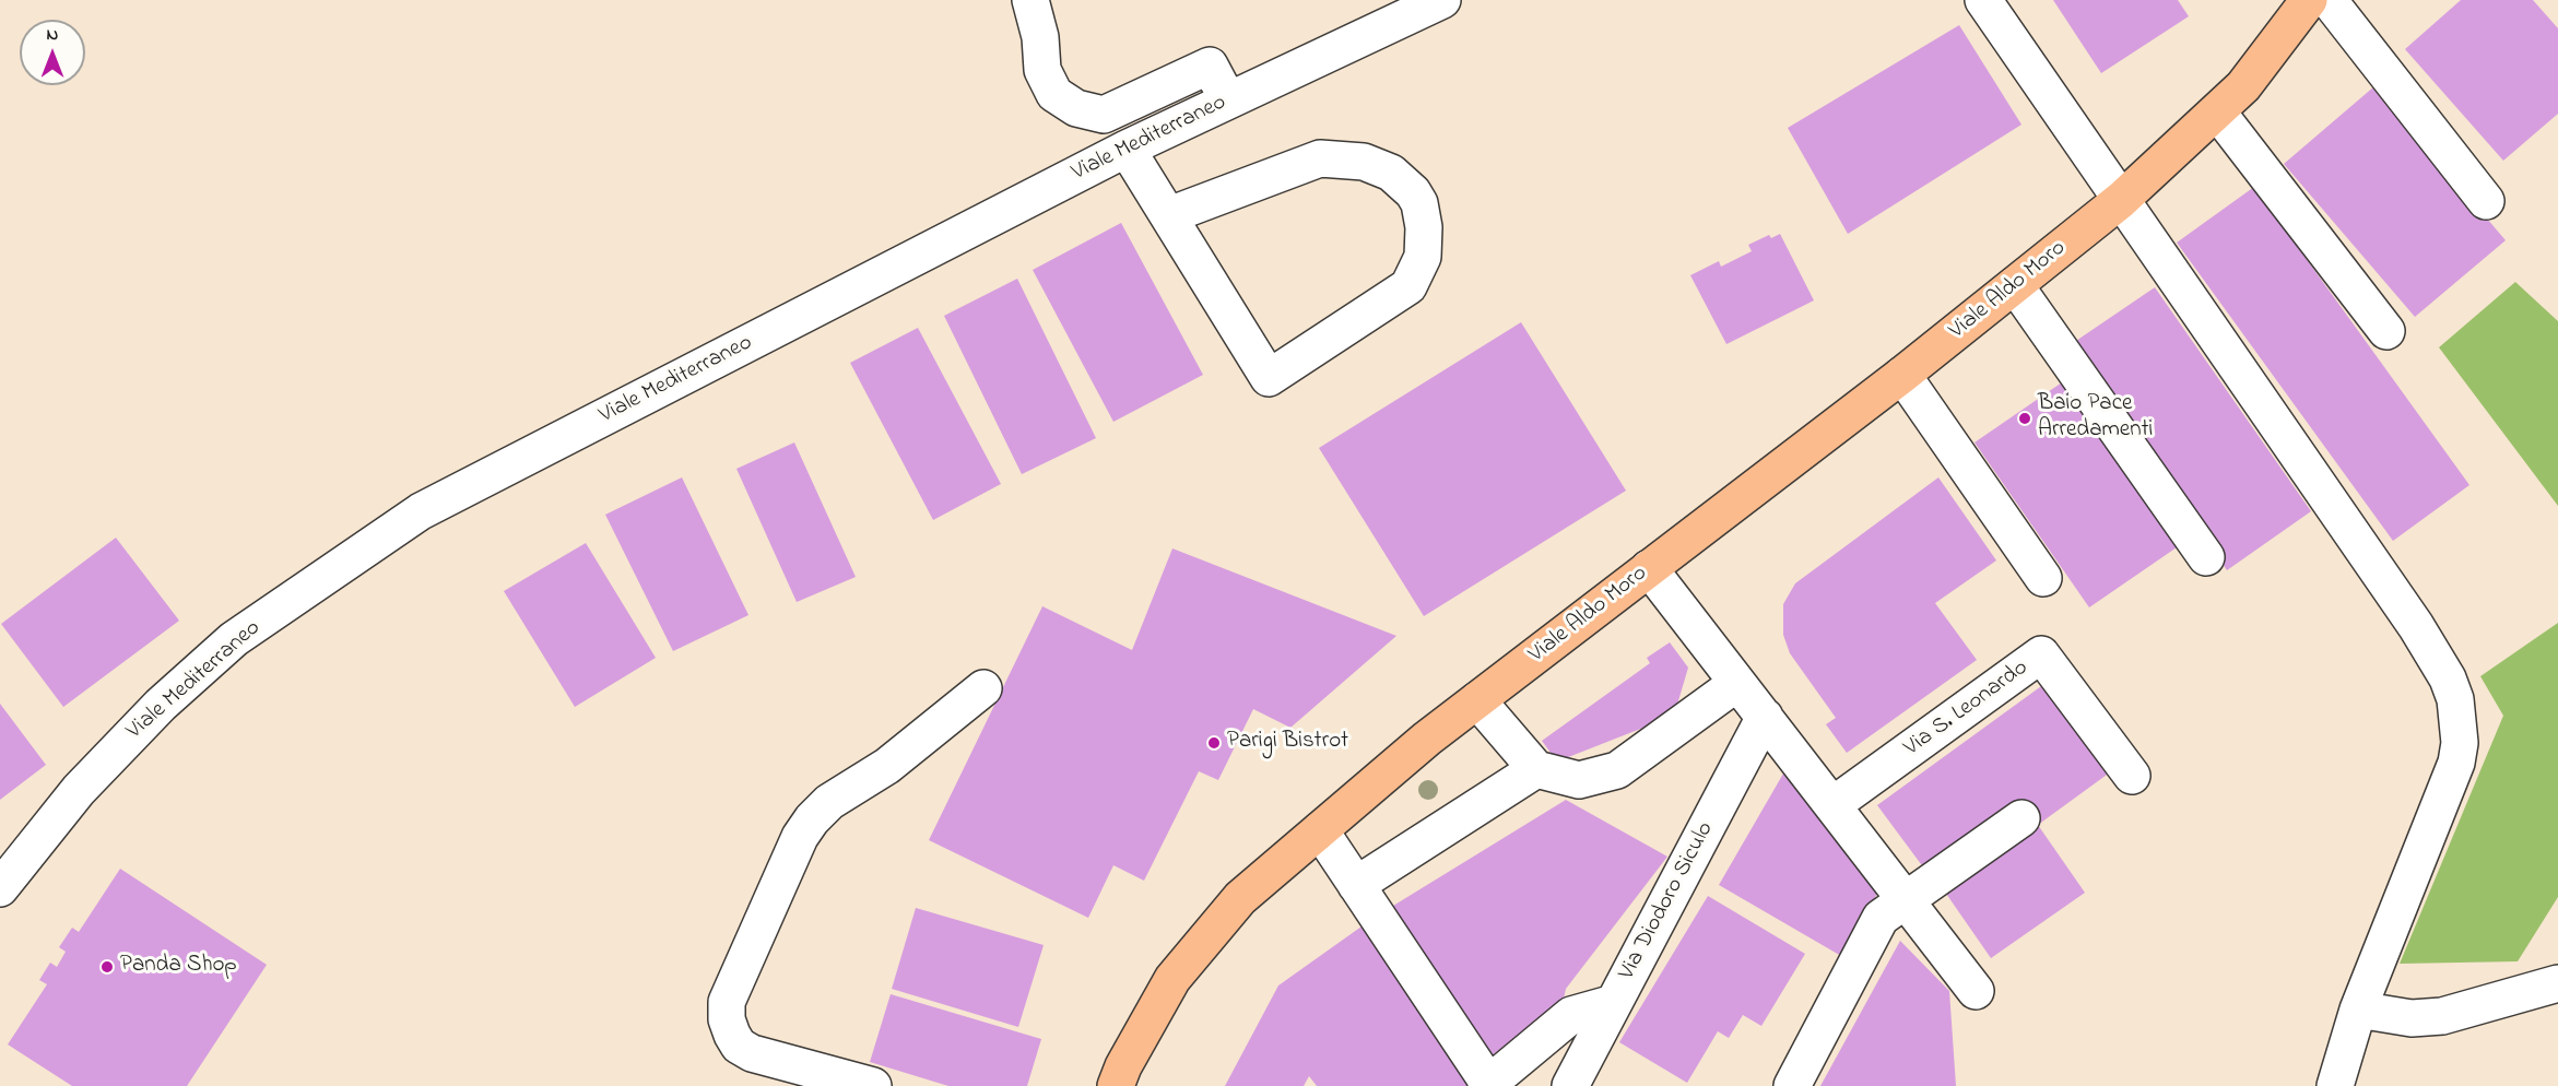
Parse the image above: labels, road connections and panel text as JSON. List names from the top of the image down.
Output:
{
  "streets": {
    "main road": ["Viale Aldo Moro"],
    "street": ["Viale Mediterraneo", "Via S. Leonardo", "Via Diodoro Siculo"]
  },
  "places": ["Baio Pace Arredamenti", "Parigi Bistrot", "Panda Shop"],
  "north": "top"
}
